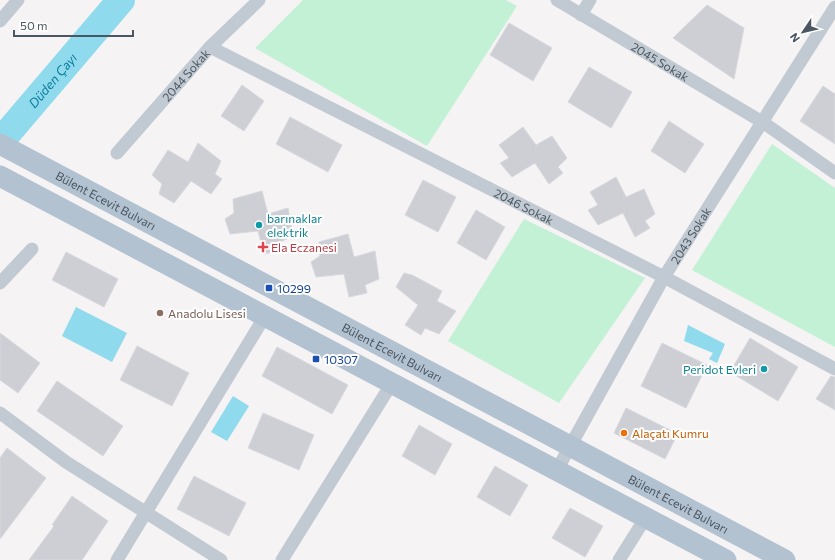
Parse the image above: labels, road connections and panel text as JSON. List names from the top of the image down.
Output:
{
  "streets": {
    "main road": ["Bülent Ecevit Bulvarı"],
    "street": [
      "2045 Sokak",
      "2044 Sokak",
      "2046 Sokak",
      "2043 Sokak"
    ]
  },
  "crossings": [
    ["2045 Sokak", "2043 Sokak"],
    ["2044 Sokak", "2046 Sokak"],
    ["Bülent Ecevit Bulvarı", "2043 Sokak"],
    ["2046 Sokak", "2043 Sokak"]
  ],
  "water": ["Düden Çayı"],
  "places": {
    "other": [
      "barınaklar elektrik",
      "Anadolu Lisesi",
      "Peridot Evleri",
      "Alaçatı Kumru"
    ],
    "health": ["Ela Eczanesi"],
    "transit": ["10299", "10307"]
  },
  "scale_bar": "50 m",
  "north": "bottom left"
}
